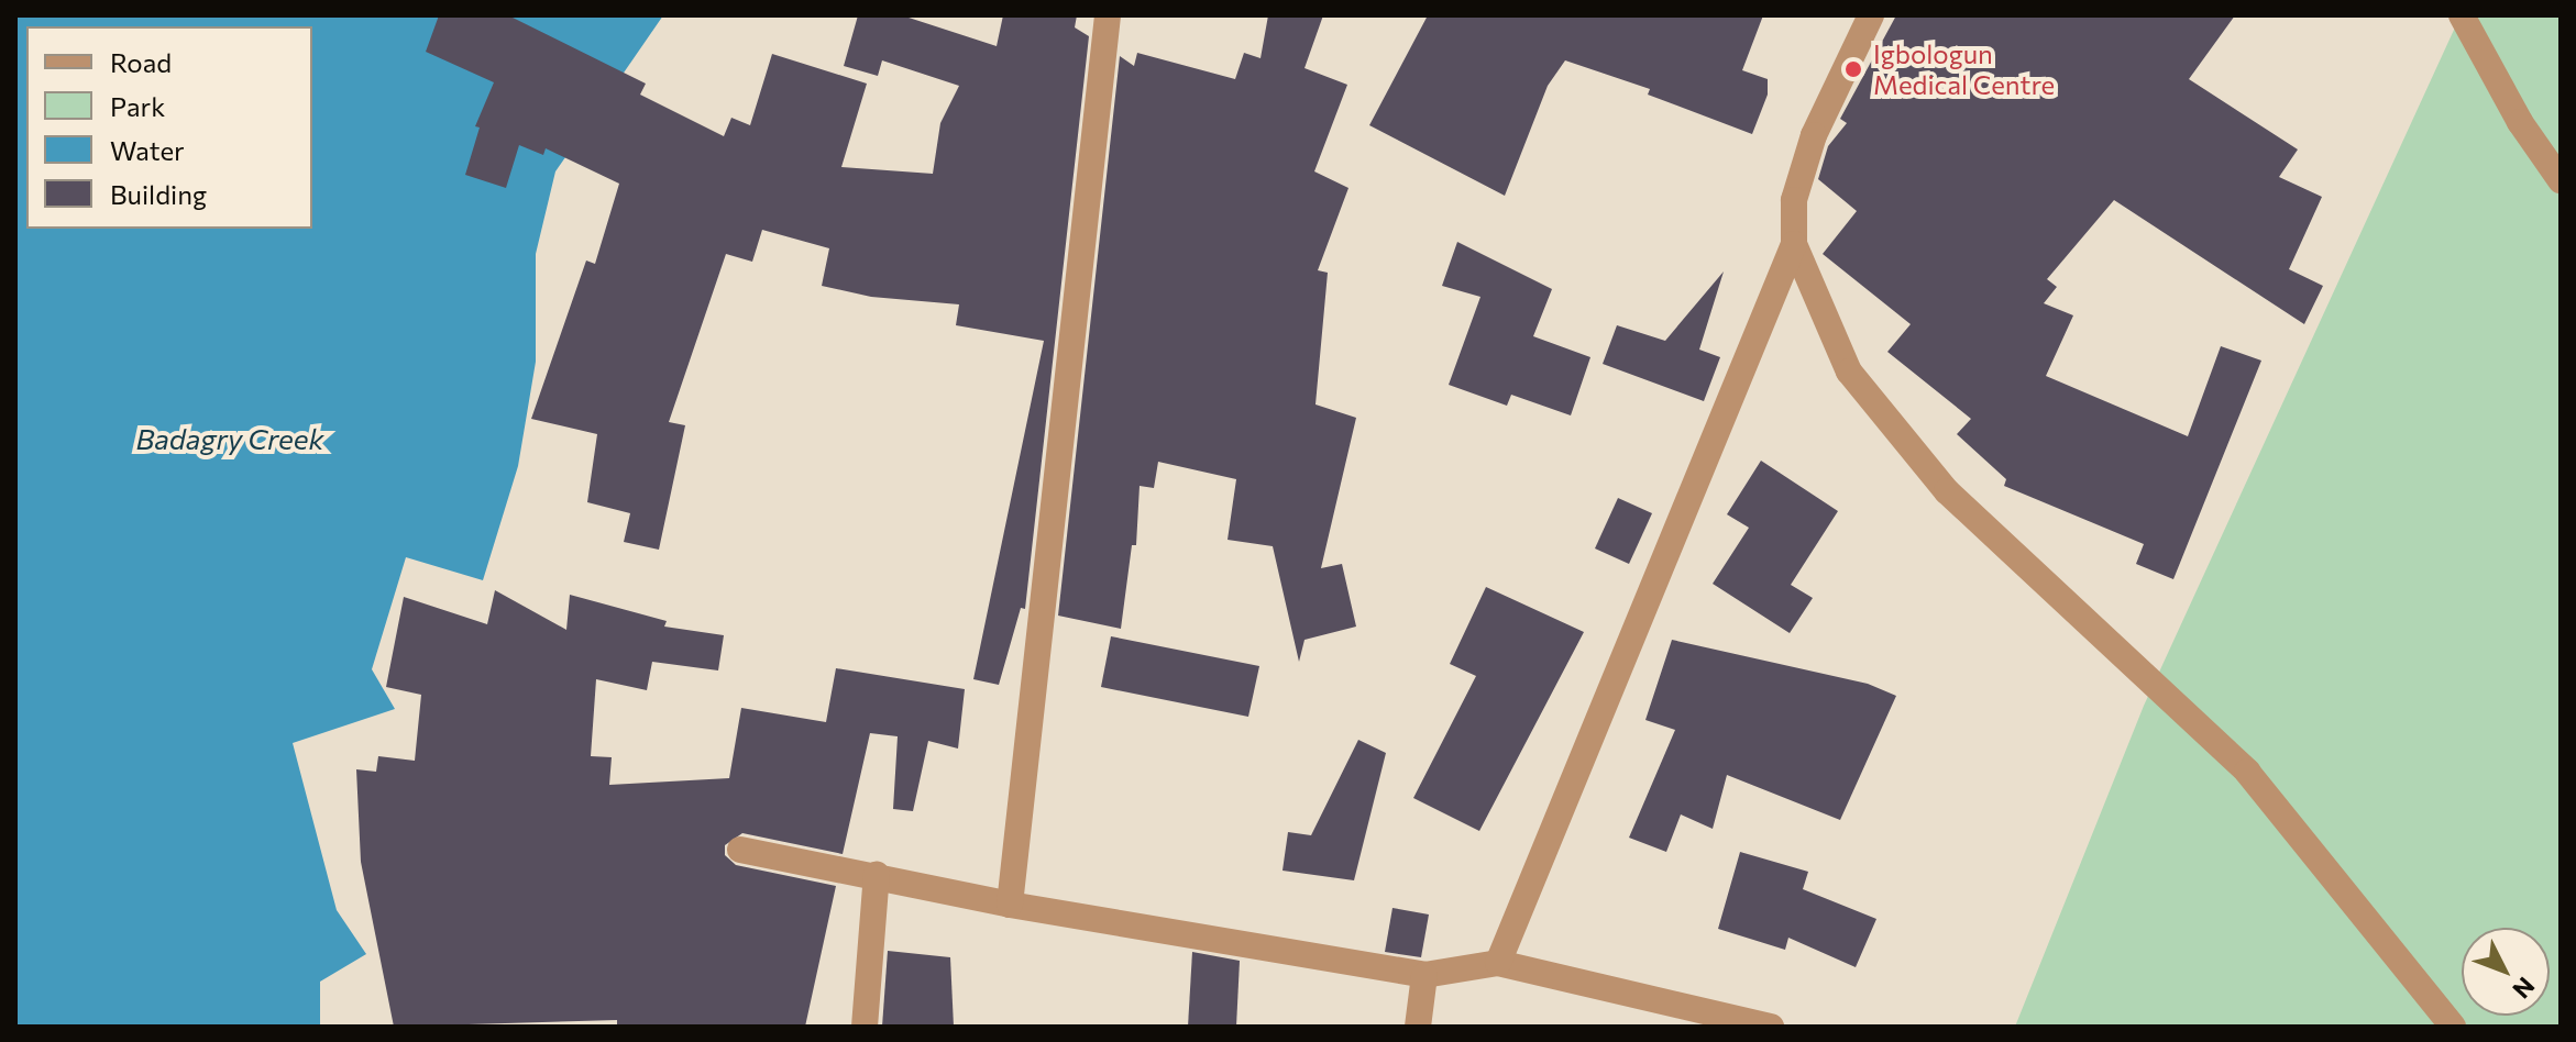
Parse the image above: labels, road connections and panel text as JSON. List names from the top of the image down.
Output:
{
  "water": ["Badagry Creek"],
  "places": ["Igbologun Medical Centre"],
  "legend": [
    "Road",
    "Park",
    "Water",
    "Building"
  ],
  "north": "bottom right"
}
